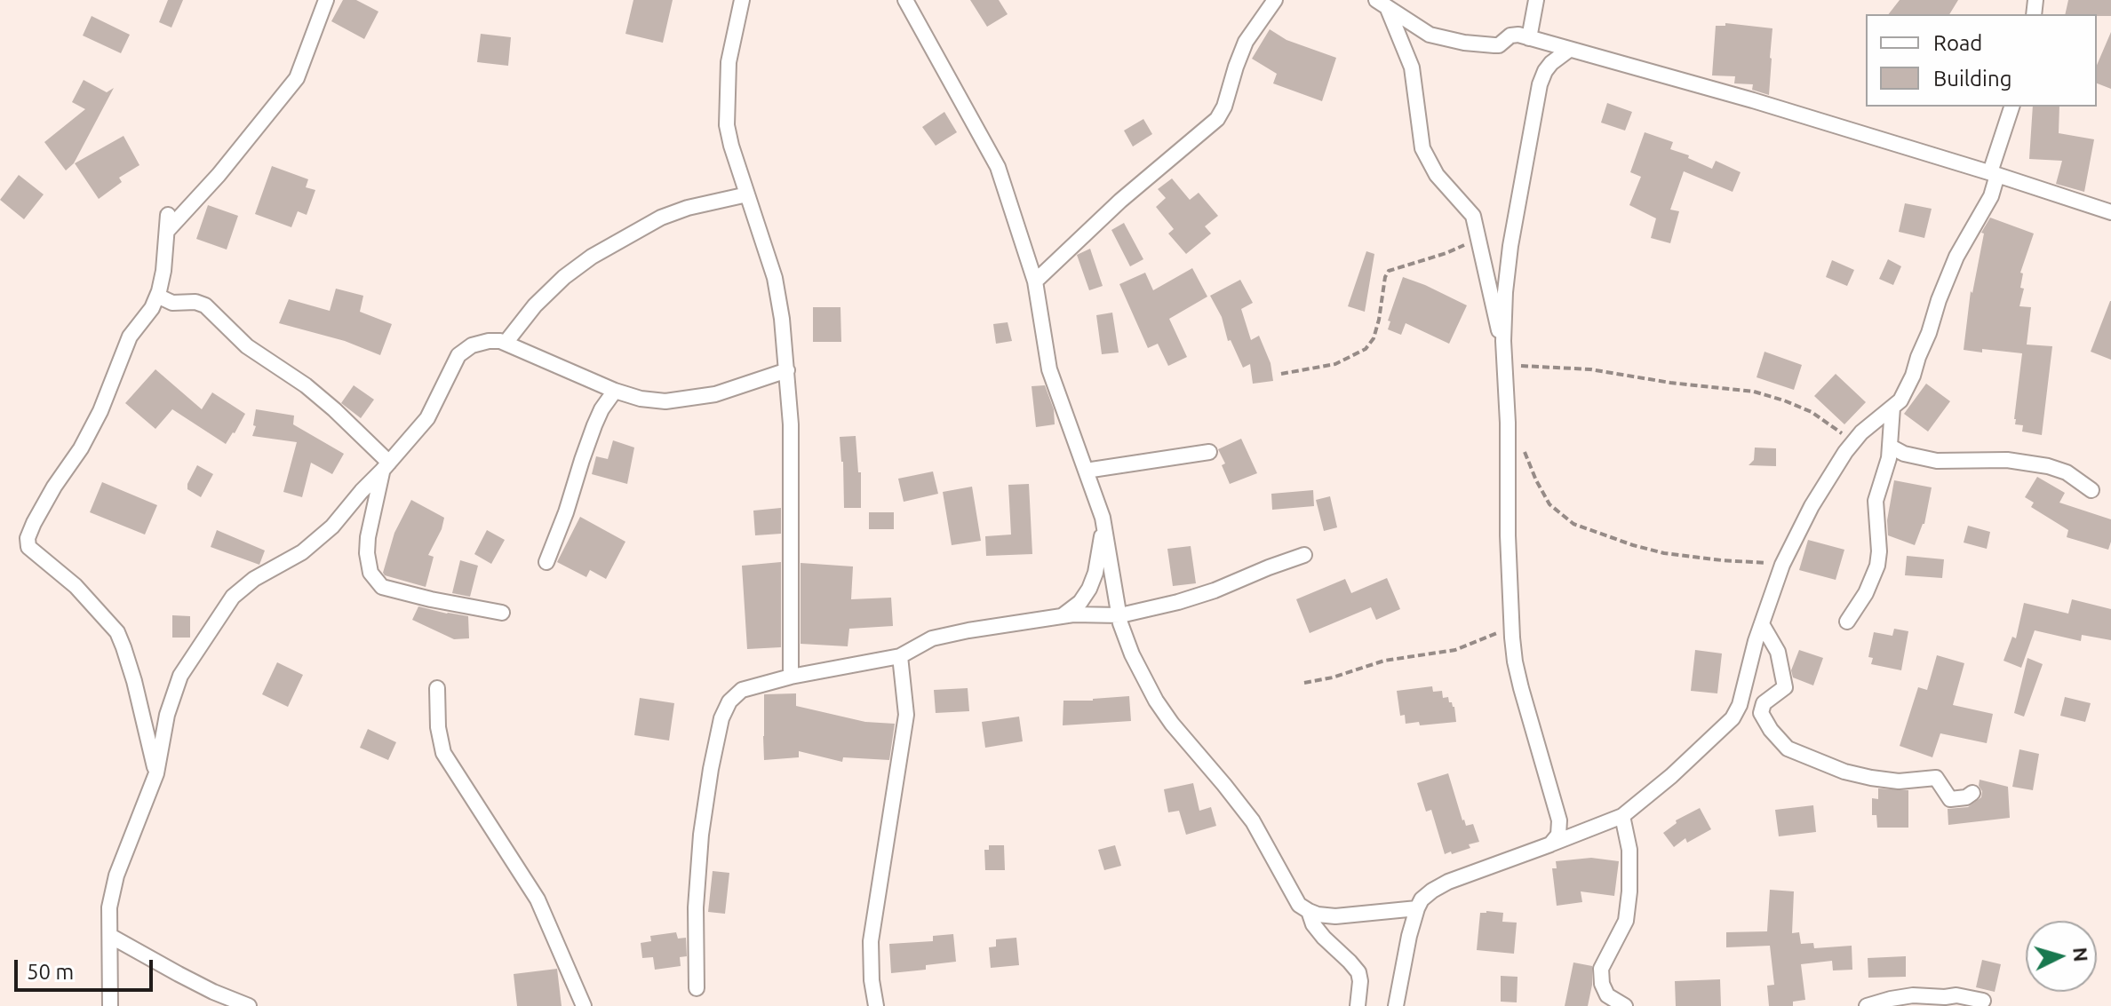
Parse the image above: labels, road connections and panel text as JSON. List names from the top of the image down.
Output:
{
  "legend": ["Road", "Building"],
  "scale_bar": "50 m",
  "north": "right"
}
